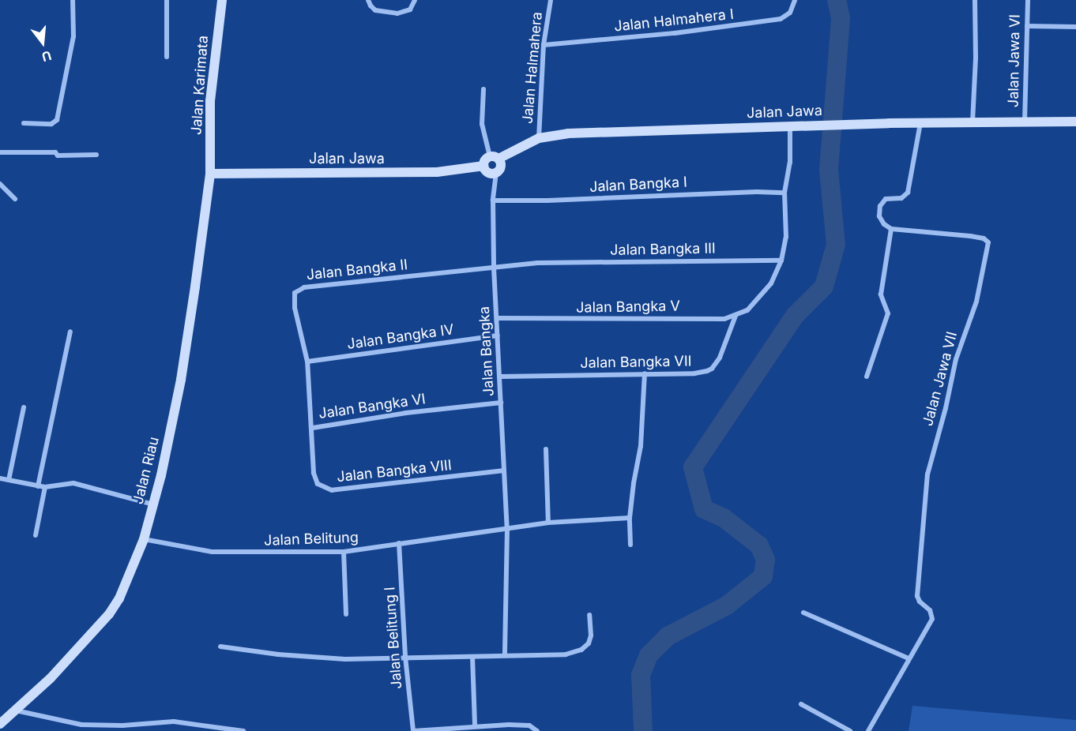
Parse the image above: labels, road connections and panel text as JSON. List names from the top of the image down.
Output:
{
  "streets": {
    "main road": ["Jalan Karimata", "Jalan Jawa", "Jalan Riau"],
    "street": [
      "Jalan Halmahera I",
      "Jalan Jawa VI",
      "Jalan Halmahera",
      "Jalan Bangka I",
      "Jalan Bangka III",
      "Jalan Bangka II",
      "Jalan Bangka V",
      "Jalan Bangka IV",
      "Jalan Bangka",
      "Jalan Bangka VII",
      "Jalan Jawa VII",
      "Jalan Bangka VI",
      "Jalan Bangka VIII",
      "Jalan Belitung",
      "Jalan Belitung I"
    ]
  },
  "crossings": [
    ["Jalan Halmahera I", "Jalan Halmahera"],
    ["Jalan Jawa VI", "Jalan Jawa"],
    ["Jalan Halmahera", "Jalan Jawa"],
    ["Jalan Karimata", "Jalan Jawa"],
    ["Jalan Karimata", "Jalan Riau"],
    ["Jalan Jawa", "Jalan Bangka"],
    ["Jalan Jawa", "Jalan Riau"],
    ["Jalan Bangka I", "Jalan Bangka"],
    ["Jalan Bangka III", "Jalan Bangka II"],
    ["Jalan Bangka III", "Jalan Bangka V"],
    ["Jalan Bangka III", "Jalan Bangka"],
    ["Jalan Bangka II", "Jalan Bangka IV"],
    ["Jalan Bangka II", "Jalan Bangka"],
    ["Jalan Bangka II", "Jalan Bangka VI"],
    ["Jalan Bangka V", "Jalan Bangka"],
    ["Jalan Bangka V", "Jalan Bangka VII"],
    ["Jalan Bangka IV", "Jalan Bangka"],
    ["Jalan Bangka IV", "Jalan Bangka VI"],
    ["Jalan Bangka", "Jalan Bangka VII"],
    ["Jalan Bangka", "Jalan Bangka VI"],
    ["Jalan Bangka", "Jalan Bangka VIII"],
    ["Jalan Bangka", "Jalan Belitung"],
    ["Jalan Bangka VI", "Jalan Bangka VIII"],
    ["Jalan Riau", "Jalan Belitung"],
    ["Jalan Belitung", "Jalan Belitung I"]
  ],
  "north": "bottom"
}
